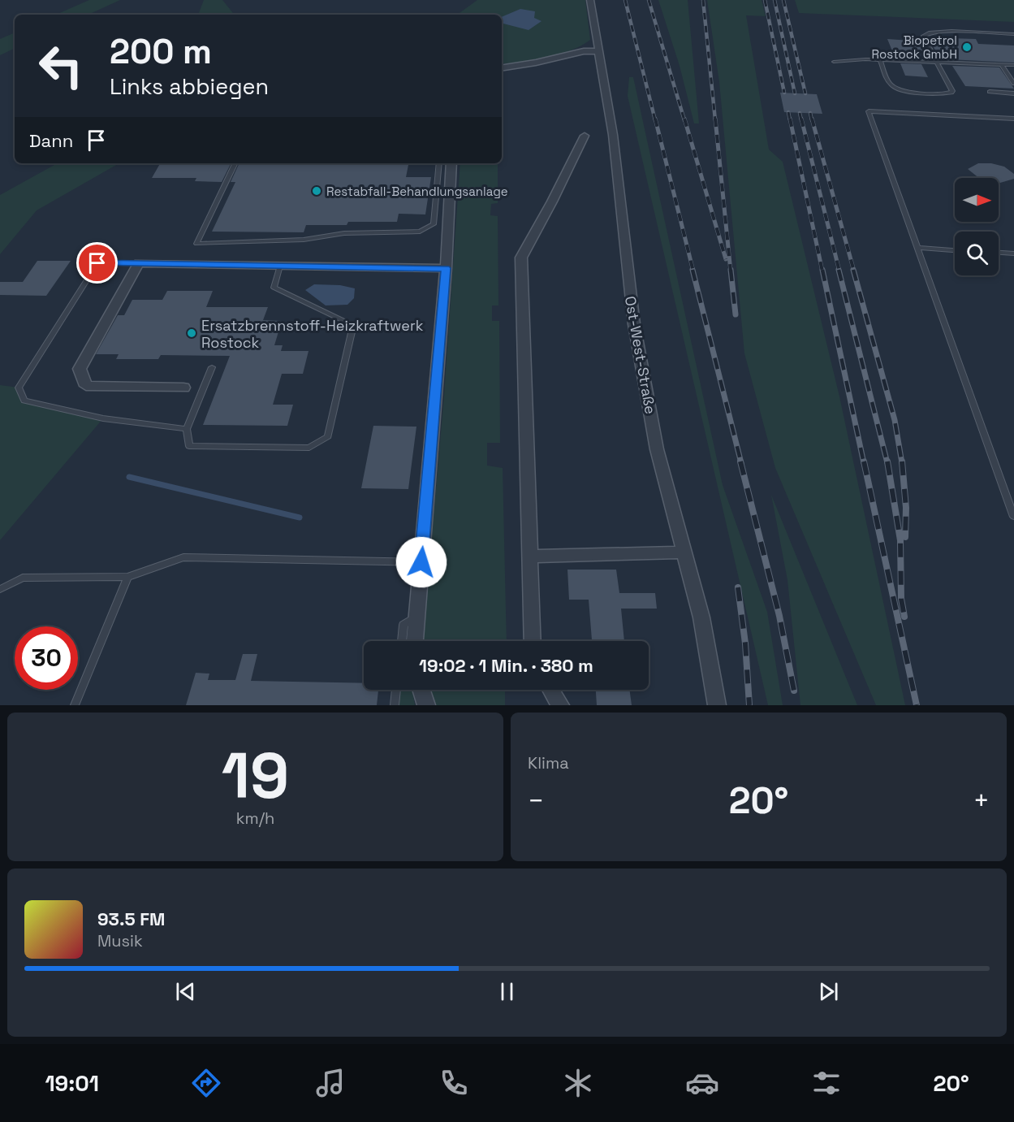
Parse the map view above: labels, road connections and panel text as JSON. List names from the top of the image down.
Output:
{
  "streets": {
    "street": ["Ost-West-Straße"]
  },
  "places": ["Biopetrol Rostock GmbH", "Restabfall-Behandlungsanlage", "Ersatzbrennstoff-Heizkraftwerk Rostock"],
  "north": "right",
  "page": {
    "turn": ["200 m", "Links abbiegen"],
    "then": "Dann",
    "limit": "30",
    "trip": "19:02 · 1 Min. · 380 m",
    "tile": [
      ["19", "km/h"],
      "Klima"
    ],
    "heat": ["−", "20°", "+"],
    "song": ["93.5 FM", "Musik"],
    "tabs": ["19:01", "20°"]
  }
}
